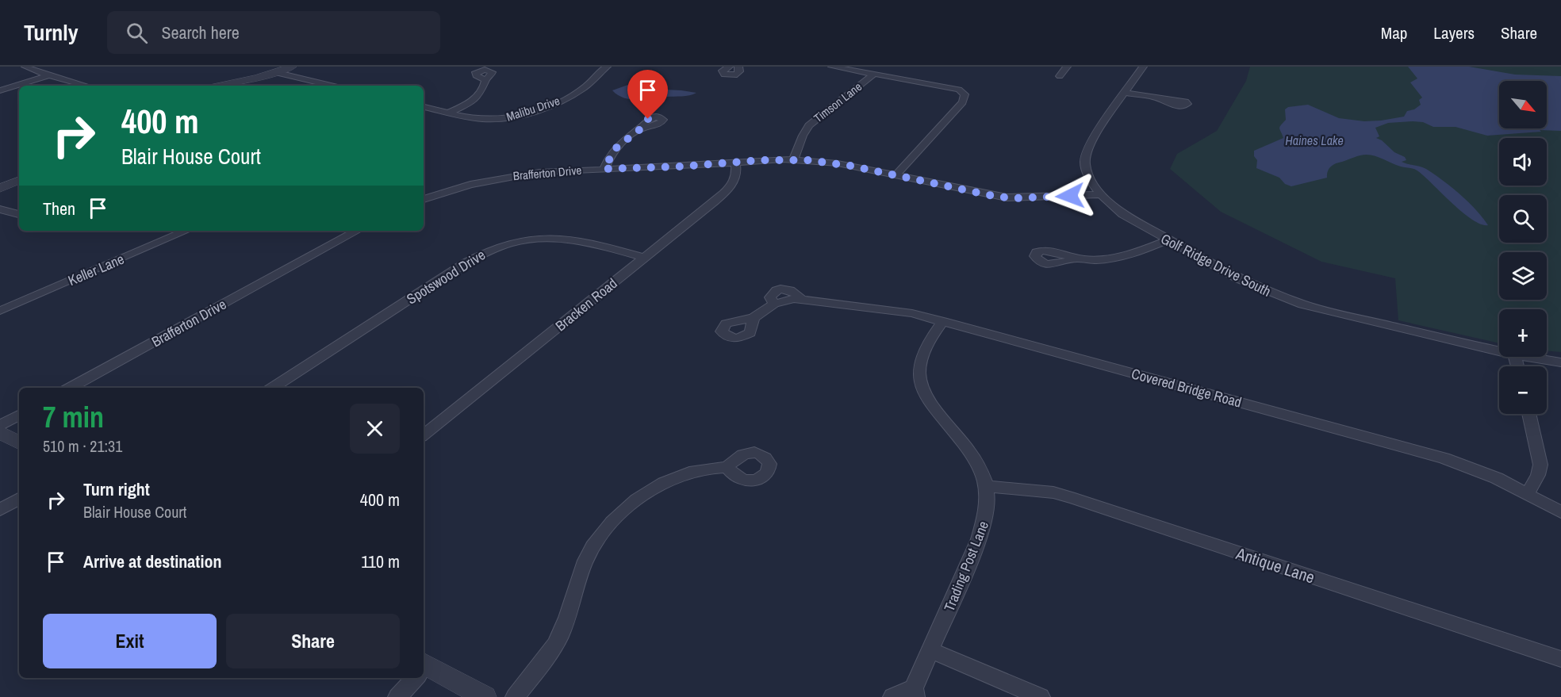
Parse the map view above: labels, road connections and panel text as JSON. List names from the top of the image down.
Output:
{
  "streets": {
    "street": [
      "Timson Lane",
      "Malibu Drive",
      "Brafferton Drive",
      "Golf Ridge Drive South",
      "Keller Lane",
      "Spotswood Drive",
      "Bracken Road",
      "Covered Bridge Road",
      "Antique Lane",
      "Trading Post Lane"
    ]
  },
  "crossings": [
    ["Timson Lane", "Brafferton Drive"],
    ["Brafferton Drive", "Golf Ridge Drive South"],
    ["Brafferton Drive", "Bracken Road"],
    ["Spotswood Drive", "Bracken Road"],
    ["Covered Bridge Road", "Trading Post Lane"],
    ["Antique Lane", "Trading Post Lane"]
  ],
  "water": ["Haines Lake"],
  "north": "bottom right",
  "page": {
    "header": "Turnly",
    "search": "Search here",
    "nav": ["Map", "Layers", "Share"],
    "map_buttons": ["+", "−"],
    "turn": ["400 m", "Blair House Court"],
    "then": "Then",
    "heading": ["7 min", "510 m · 21:31"],
    "list": [
      {
        "name": "Turn right",
        "note": "Blair House Court",
        "value": "400 m"
      },
      {
        "name": "Arrive at destination",
        "value": "110 m"
      }
    ],
    "buttons": ["Exit", "Share"]
  }
}
